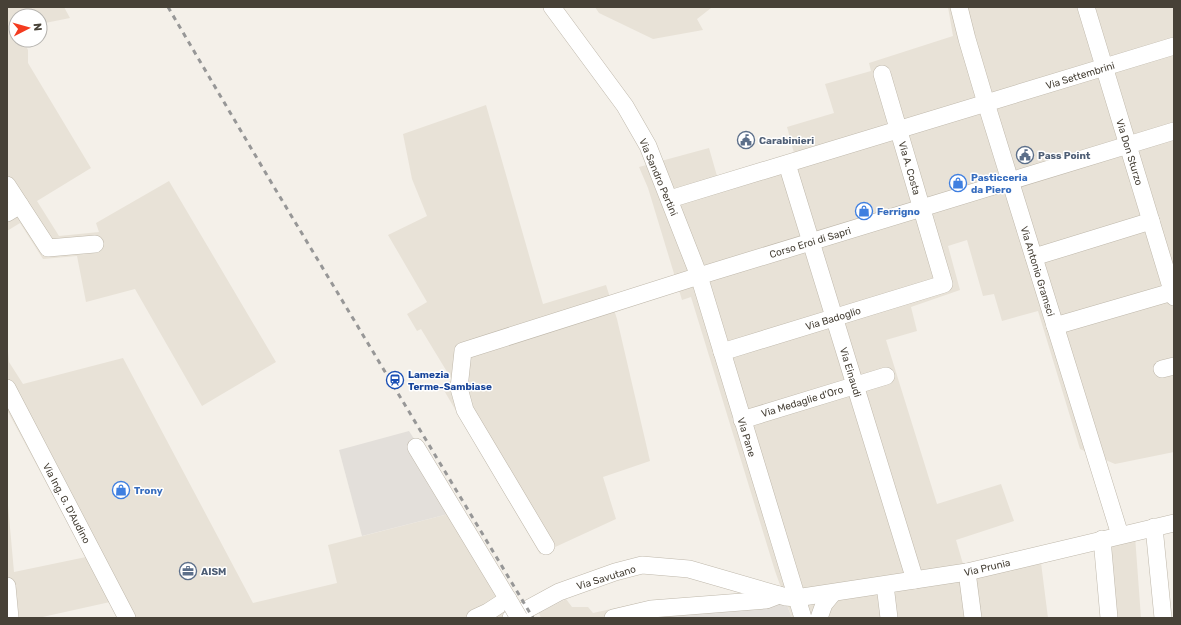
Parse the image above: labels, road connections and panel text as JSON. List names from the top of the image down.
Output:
{
  "streets": {
    "street": [
      "Via Settembrini",
      "Via Don Sturzo",
      "Via A. Costa",
      "Via Sandro Pertini",
      "Corso Eroi di Sapri",
      "Via Antonio Gramsci",
      "Via Badoglio",
      "Via Einaudi",
      "Via Medaglie d'Oro",
      "Via Pane",
      "Via Ing. G. D'Audino",
      "Via Prunia",
      "Via Savutano"
    ]
  },
  "crossings": [
    ["Via Settembrini", "Via Don Sturzo"],
    ["Via Settembrini", "Via A. Costa"],
    ["Via Settembrini", "Via Sandro Pertini"],
    ["Via Settembrini", "Via Antonio Gramsci"],
    ["Via Settembrini", "Via Einaudi"],
    ["Via Don Sturzo", "Corso Eroi di Sapri"],
    ["Via A. Costa", "Corso Eroi di Sapri"],
    ["Via A. Costa", "Via Badoglio"],
    ["Via Sandro Pertini", "Corso Eroi di Sapri"],
    ["Via Sandro Pertini", "Via Pane"],
    ["Corso Eroi di Sapri", "Via Antonio Gramsci"],
    ["Corso Eroi di Sapri", "Via Einaudi"],
    ["Corso Eroi di Sapri", "Via Pane"],
    ["Via Antonio Gramsci", "Via Prunia"],
    ["Via Badoglio", "Via Einaudi"],
    ["Via Badoglio", "Via Pane"],
    ["Via Einaudi", "Via Medaglie d'Oro"],
    ["Via Einaudi", "Via Prunia"],
    ["Via Medaglie d'Oro", "Via Pane"],
    ["Via Pane", "Via Prunia"],
    ["Via Pane", "Via Savutano"],
    ["Via Prunia", "Via Savutano"]
  ],
  "places": {
    "public building": ["Carabinieri", "Pass Point"],
    "shop": ["Pasticceria da Piero", "Ferrigno", "Trony"],
    "station": ["Lamezia Terme-Sambiase"],
    "office": ["AISM"]
  },
  "north": "right"
}
